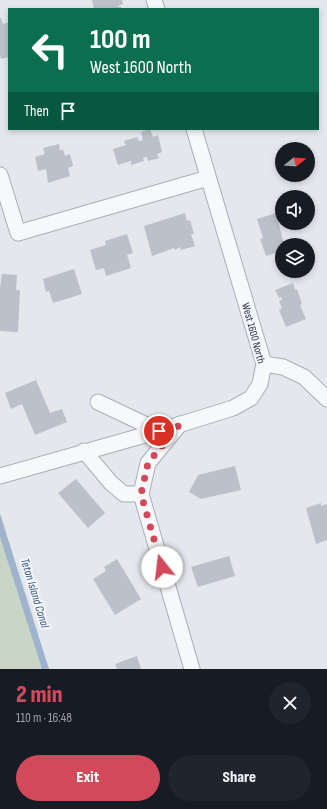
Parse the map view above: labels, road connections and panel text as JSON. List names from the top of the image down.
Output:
{
  "streets": {
    "street": ["West 1600 North"]
  },
  "water": ["Teton Island Canal"],
  "north": "right",
  "page": {
    "turn": ["100 m", "West 1600 North"],
    "then": "Then",
    "heading": ["2 min", "110 m · 16:48"],
    "buttons": ["Exit", "Share"]
  }
}
